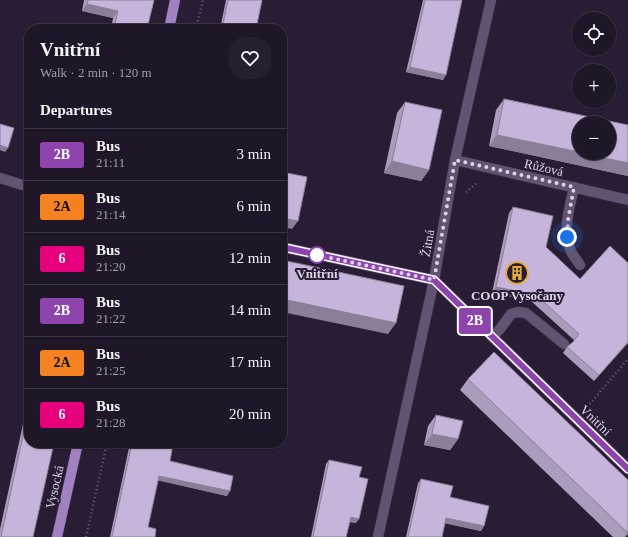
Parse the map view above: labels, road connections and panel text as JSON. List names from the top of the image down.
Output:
{
  "streets": {
    "main road": ["Vysocká"],
    "street": ["Růžová", "Žitná", "Vnitřní"]
  },
  "crossings": [
    ["Růžová", "Žitná"],
    ["Žitná", "Vnitřní"]
  ],
  "places": {
    "other": ["Vnitřní"],
    "building": ["COOP Vysočany"]
  },
  "lines": ["bus line 2B"],
  "page": {
    "on_map": "2B",
    "map_buttons": ["+", "−"],
    "heading": [
      ["Vnitřní", "Walk · 2 min · 120 m"],
      "Departures"
    ],
    "list": [
      {
        "mark": "2B",
        "name": "Bus",
        "note": "21:11",
        "value": "3 min"
      },
      {
        "mark": "2A",
        "name": "Bus",
        "note": "21:14",
        "value": "6 min"
      },
      {
        "mark": "6",
        "name": "Bus",
        "note": "21:20",
        "value": "12 min"
      },
      {
        "mark": "2B",
        "name": "Bus",
        "note": "21:22",
        "value": "14 min"
      },
      {
        "mark": "2A",
        "name": "Bus",
        "note": "21:25",
        "value": "17 min"
      },
      {
        "mark": "6",
        "name": "Bus",
        "note": "21:28",
        "value": "20 min"
      }
    ]
  }
}
